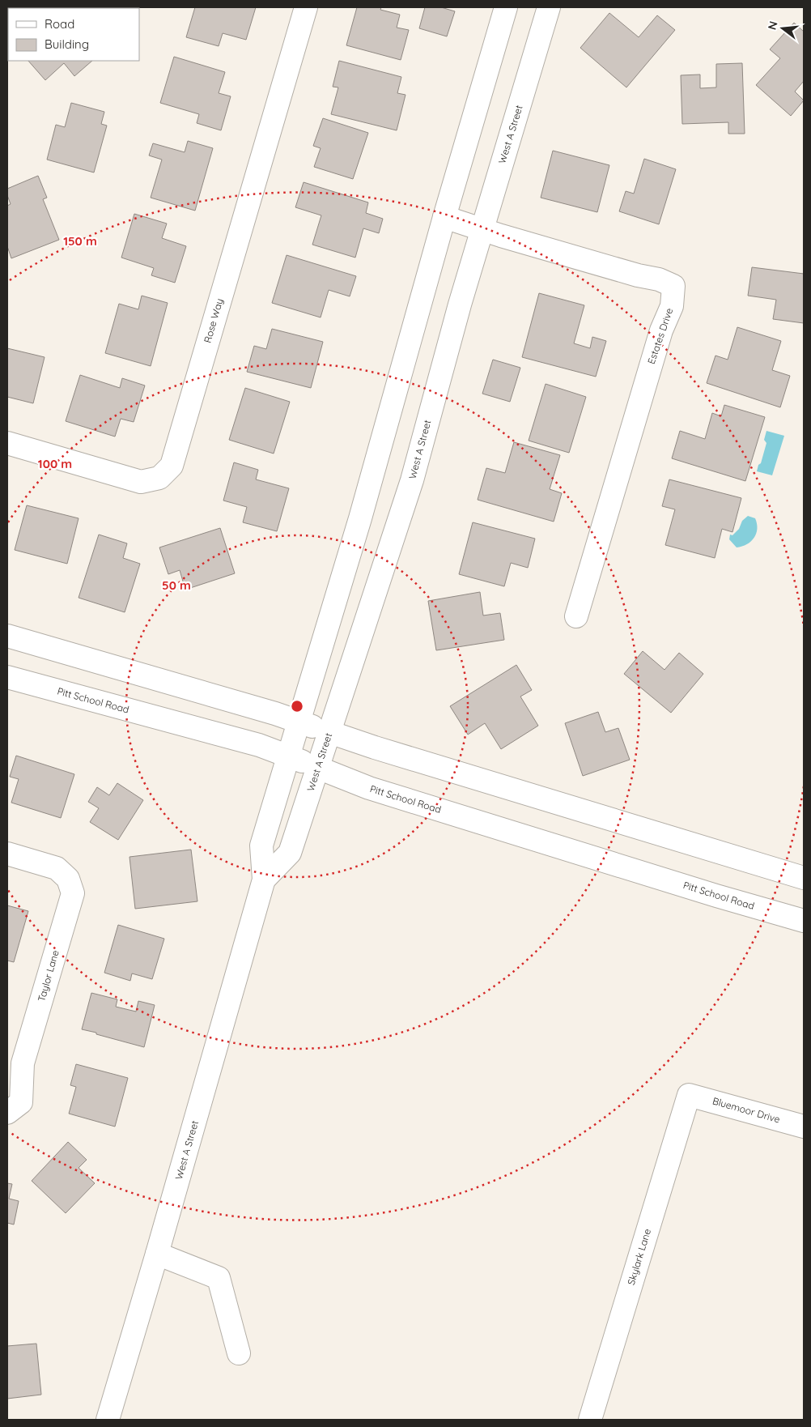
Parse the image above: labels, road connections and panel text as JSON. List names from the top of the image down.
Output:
{
  "streets": {
    "main road": [
      "West A Street",
      "Rose Way",
      "Estates Drive",
      "Pitt School Road",
      "Taylor Lane",
      "Bluemoor Drive",
      "Skylark Lane"
    ]
  },
  "crossings": [
    ["West A Street", "Estates Drive"],
    ["West A Street", "Pitt School Road"],
    ["Bluemoor Drive", "Skylark Lane"]
  ],
  "legend": ["Road", "Building"],
  "north": "left",
  "rings": ["150 m", "100 m", "50 m"]
}
